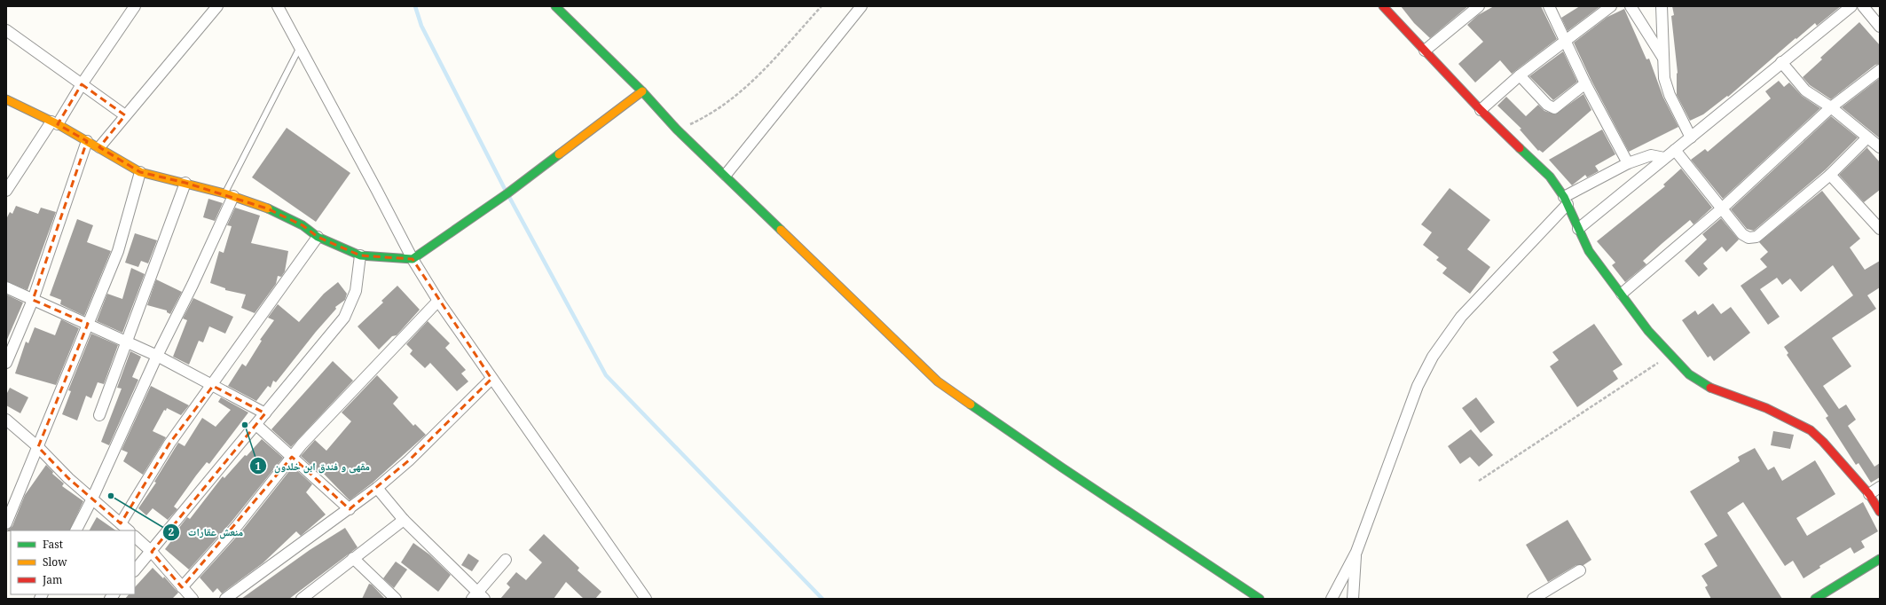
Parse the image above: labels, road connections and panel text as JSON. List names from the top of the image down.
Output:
{
  "places": ["مقهى و فندق ابن خلدون", "منعش عقارات"],
  "legend": ["Fast", "Slow", "Jam"]
}
